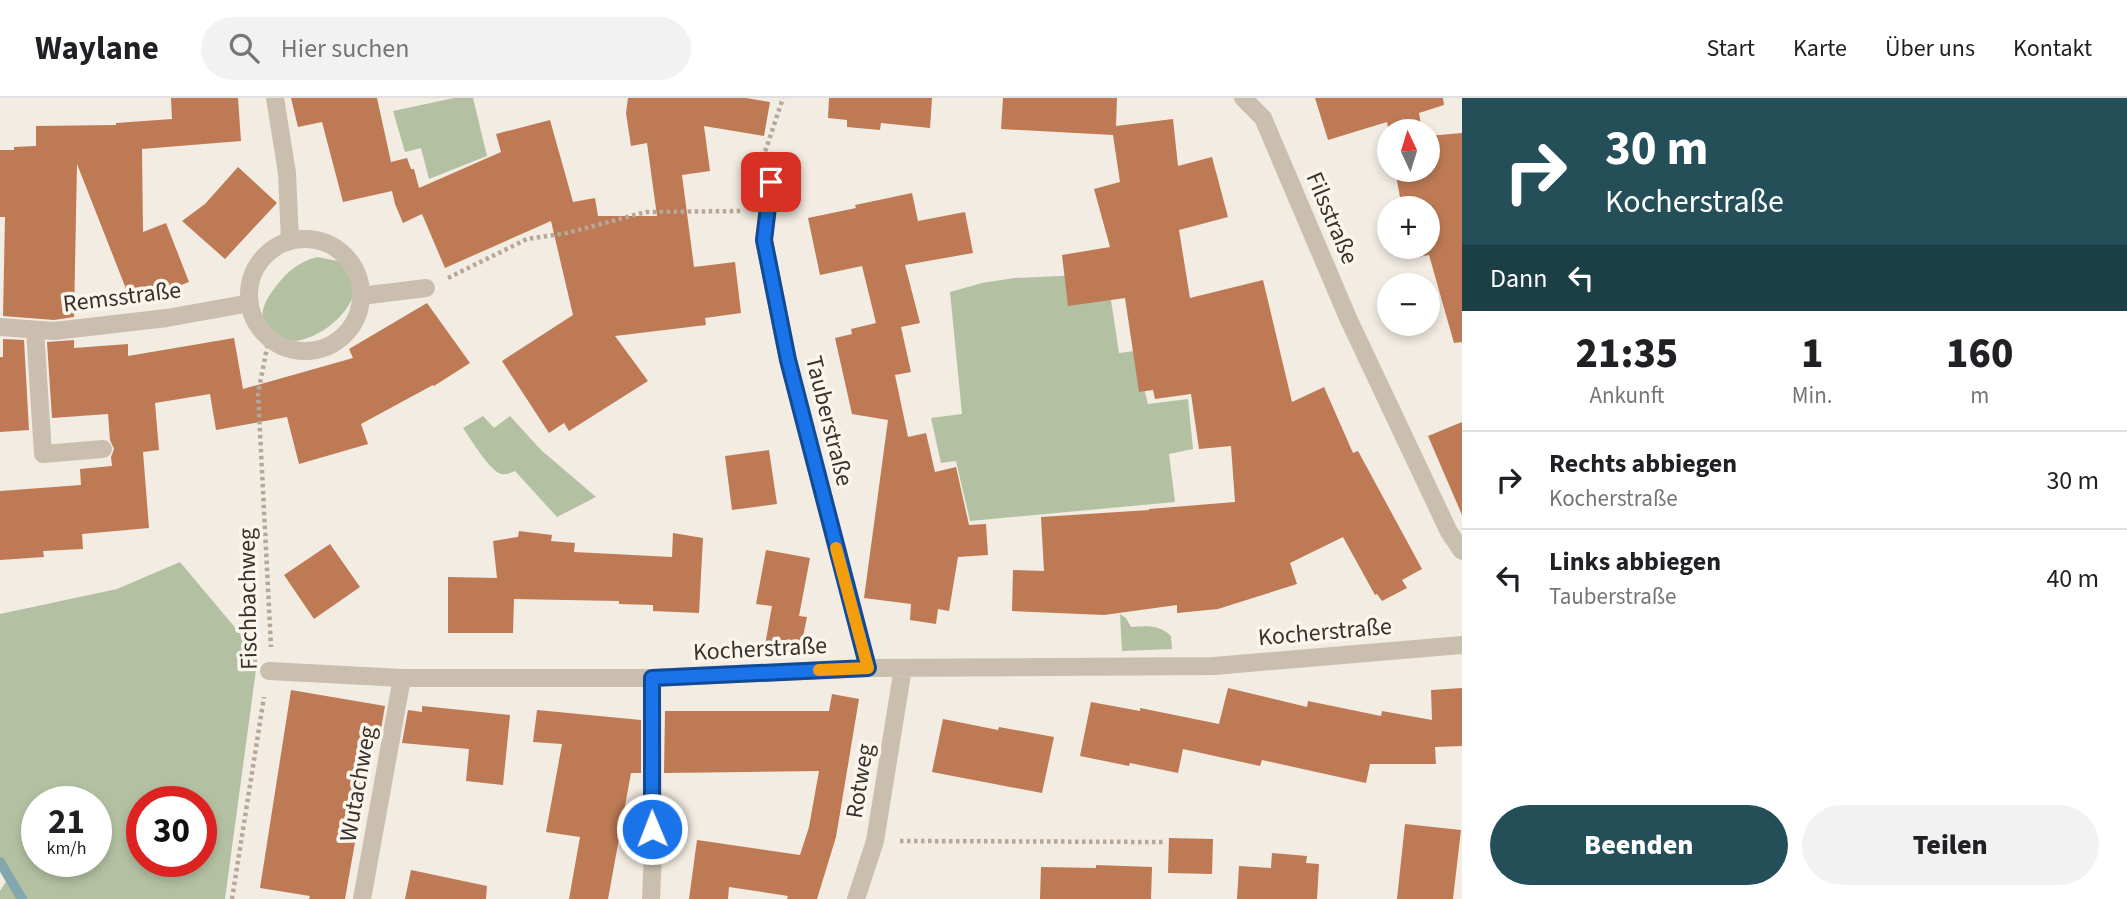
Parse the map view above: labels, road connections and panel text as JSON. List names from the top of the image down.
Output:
{
  "streets": {
    "street": [
      "Filsstraße",
      "Remsstraße",
      "Tauberstraße",
      "Kocherstraße",
      "Rotweg",
      "Wutachweg"
    ],
    "path": ["Fischbachweg"]
  },
  "crossings": [
    ["Remsstraße", "Fischbachweg"],
    ["Tauberstraße", "Kocherstraße"],
    ["Fischbachweg", "Kocherstraße"],
    ["Kocherstraße", "Rotweg"],
    ["Kocherstraße", "Wutachweg"]
  ],
  "north": "top",
  "page": {
    "header": "Waylane",
    "search": "Hier suchen",
    "nav": [
      "Start",
      "Karte",
      "Über uns",
      "Kontakt"
    ],
    "turn": ["30 m", "Kocherstraße"],
    "map_buttons": ["+", "−"],
    "then": "Dann",
    "eta": [
      "21:35",
      "Ankunft",
      "1",
      "Min.",
      "160",
      "m"
    ],
    "list": [
      {
        "name": "Rechts abbiegen",
        "note": "Kocherstraße",
        "value": "30 m"
      },
      {
        "name": "Links abbiegen",
        "note": "Tauberstraße",
        "value": "40 m"
      }
    ],
    "speed": "21 km/h",
    "limit": "30",
    "buttons": ["Beenden", "Teilen"]
  }
}
